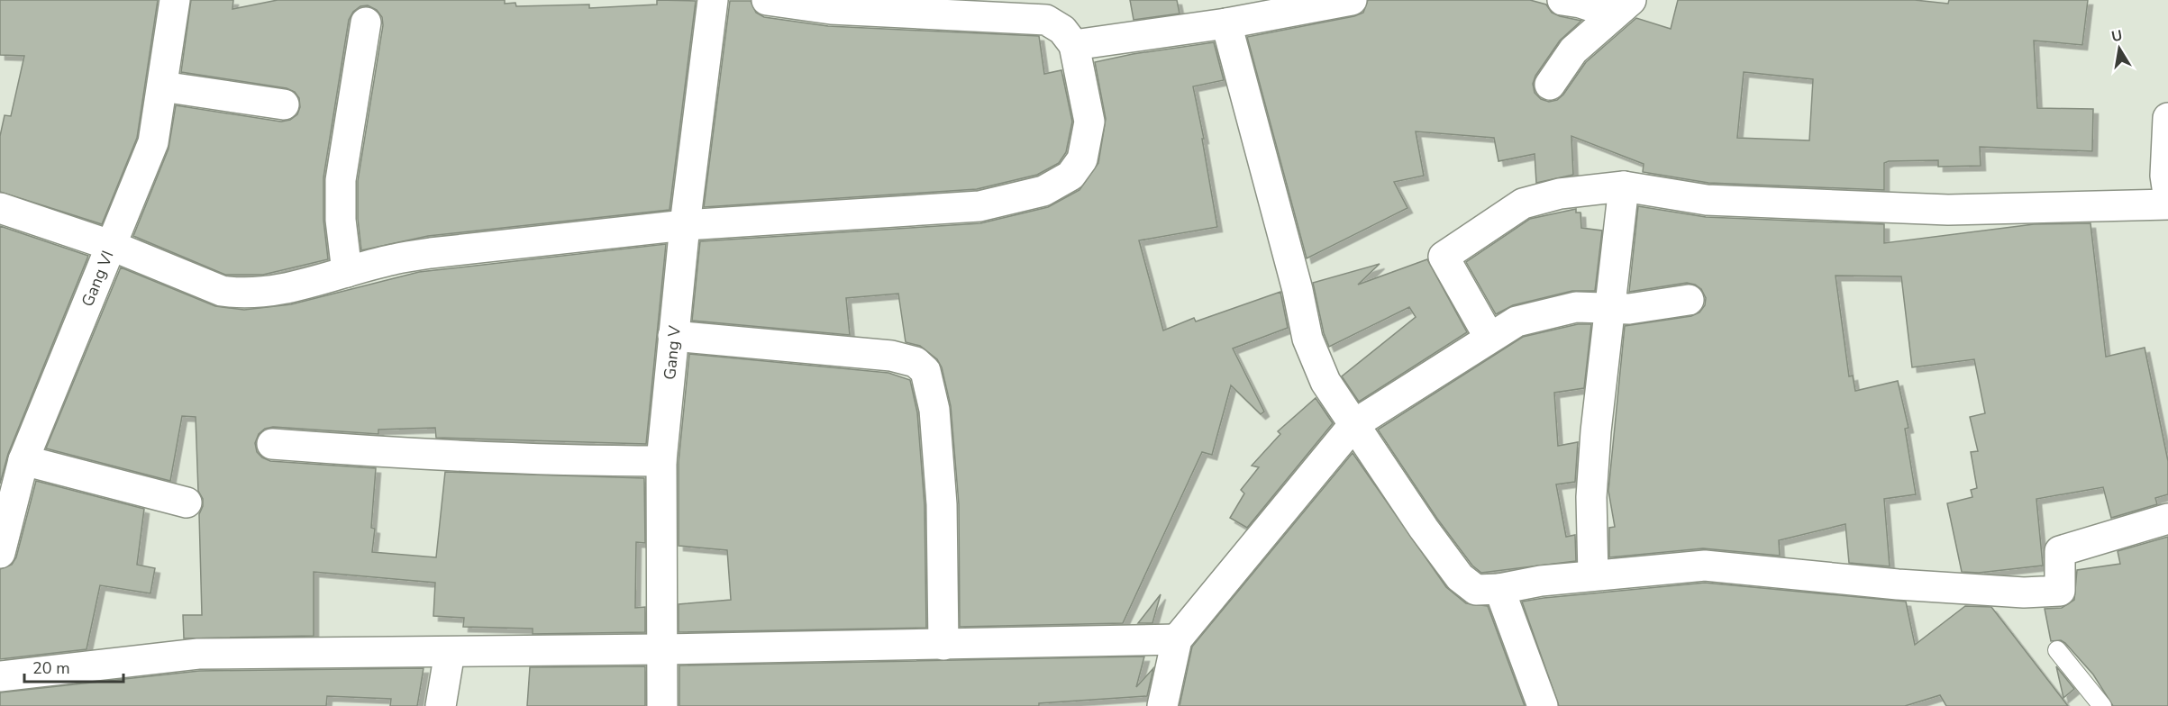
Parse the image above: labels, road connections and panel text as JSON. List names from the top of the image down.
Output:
{
  "streets": {
    "street": ["Gang VI", "Gang V"]
  },
  "scale_bar": "20 m",
  "north": "top"
}
